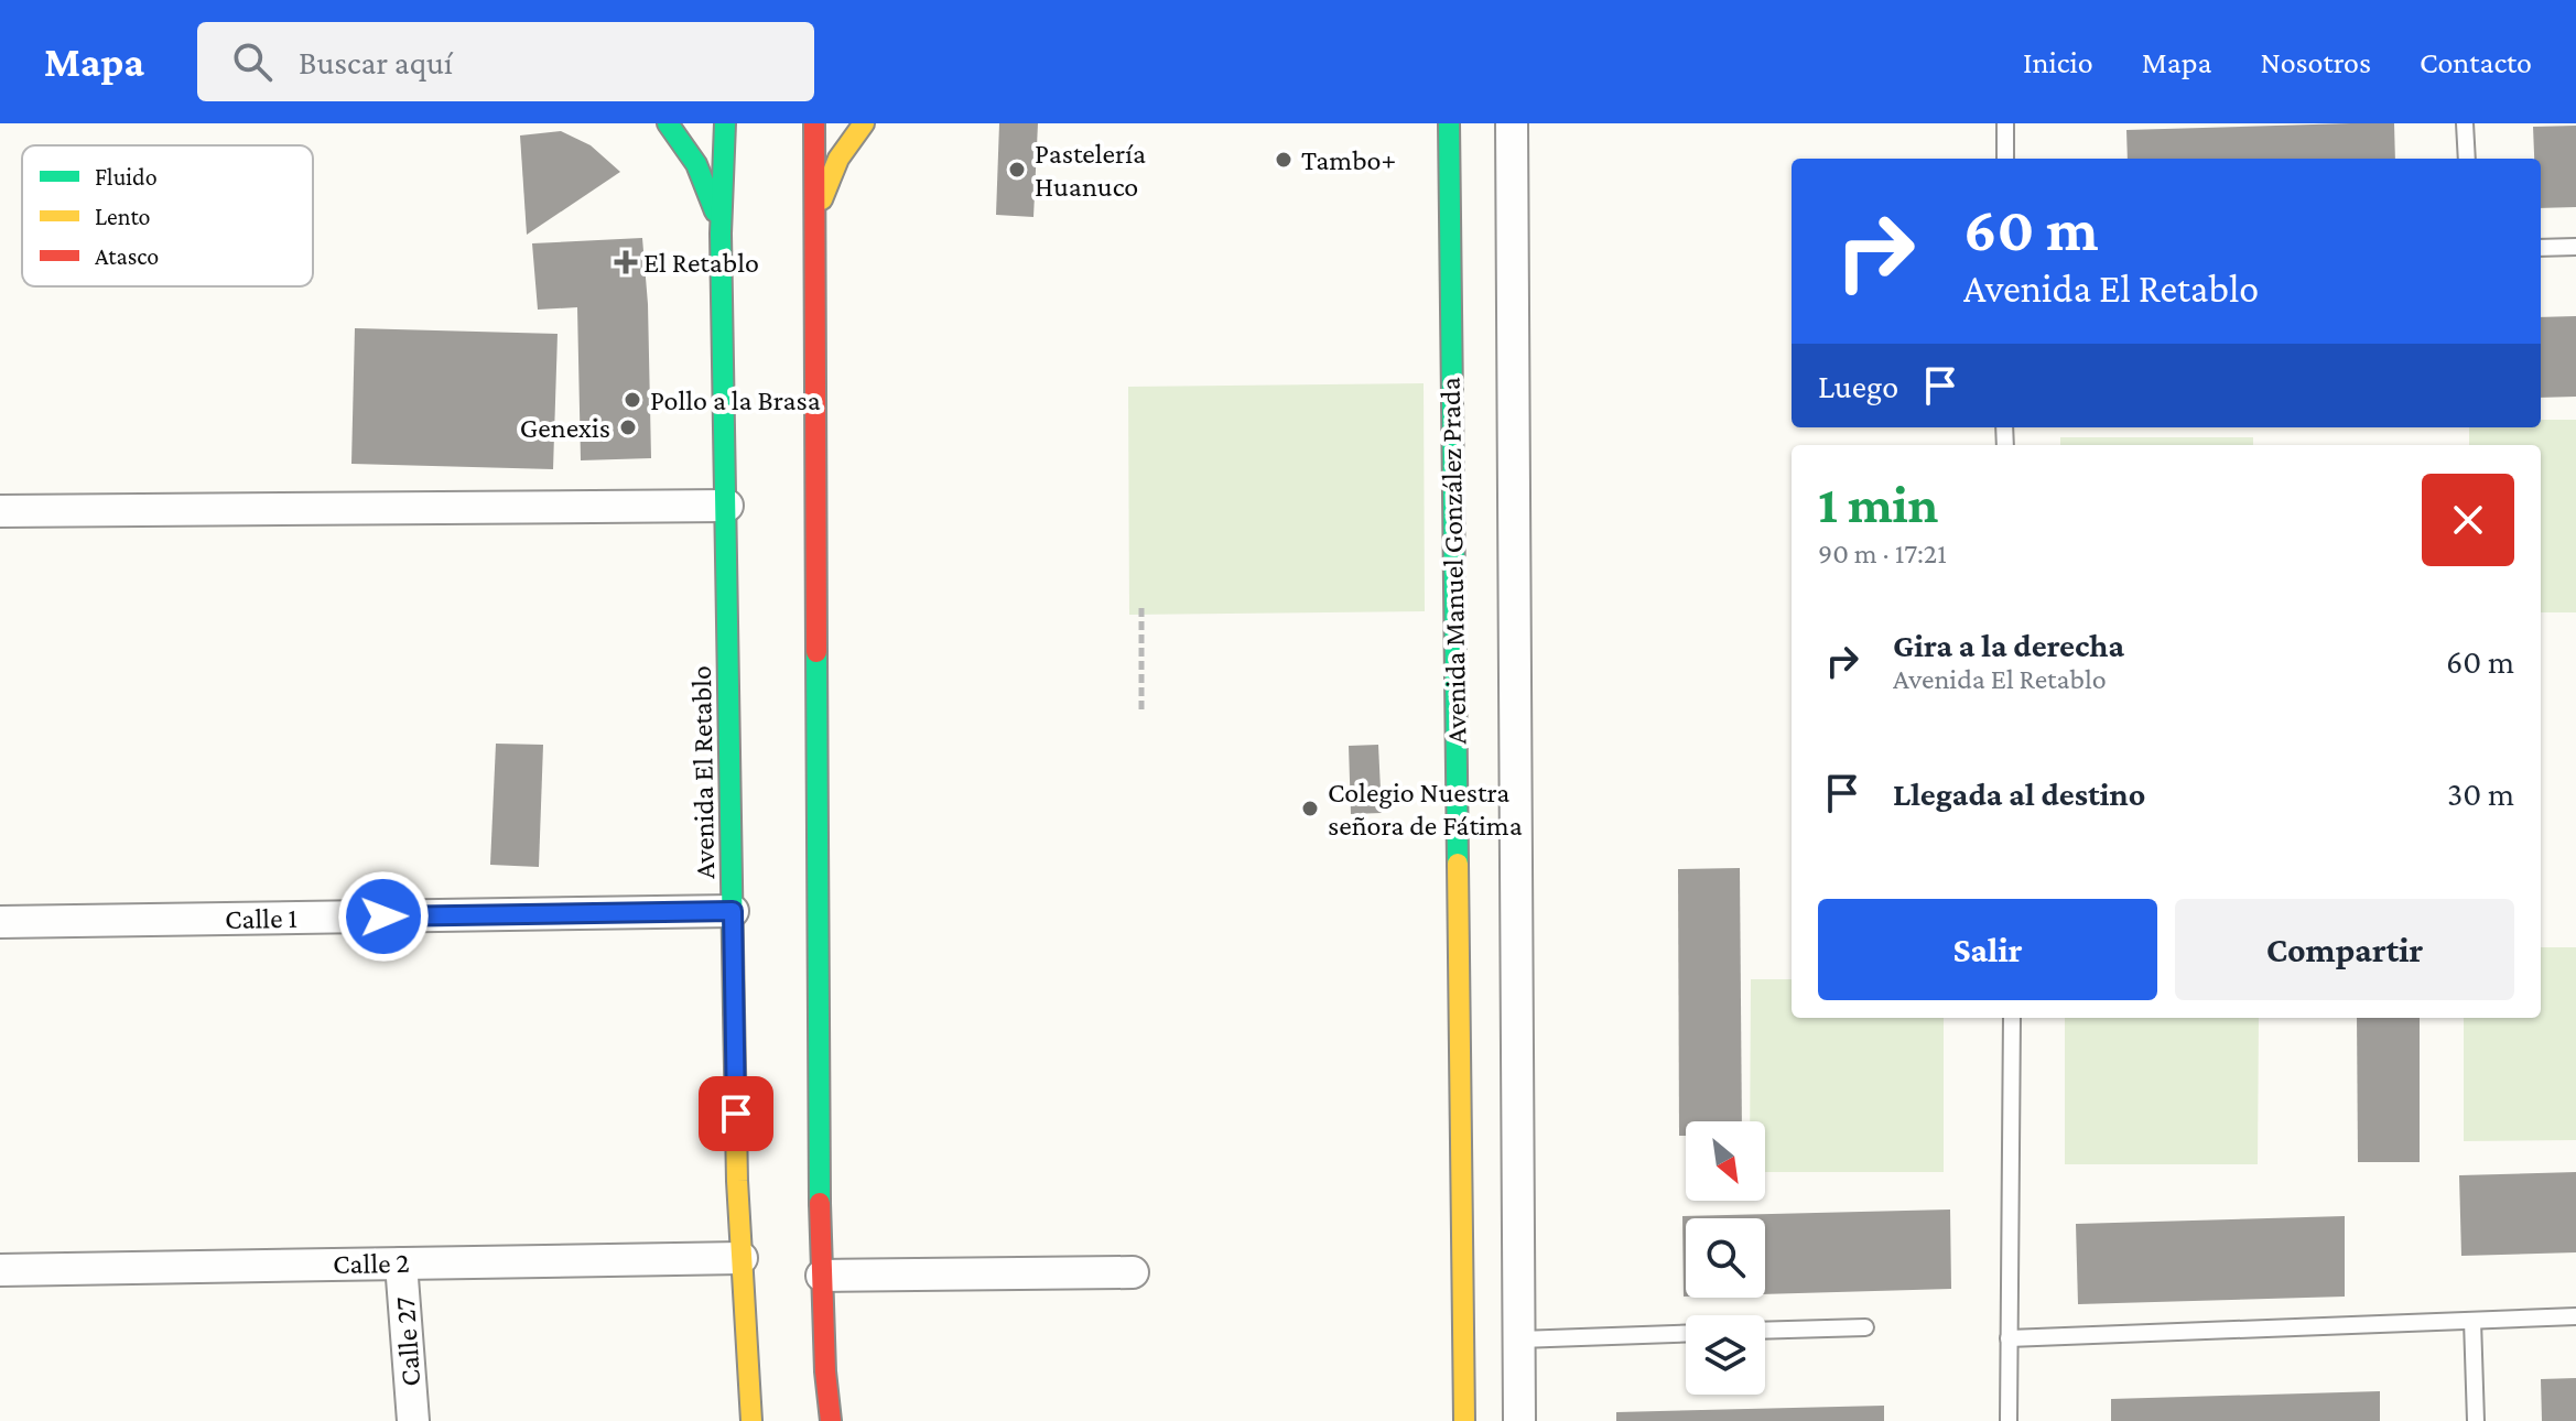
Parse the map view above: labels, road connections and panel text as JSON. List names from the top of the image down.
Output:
{
  "streets": {
    "main road": ["Avenida Manuel González Prada", "Avenida El Retablo"],
    "street": ["Calle 1", "Calle 2", "Calle 27"]
  },
  "crossings": [
    ["Avenida El Retablo", "Calle 1"],
    ["Avenida El Retablo", "Calle 2"],
    ["Calle 2", "Calle 27"]
  ],
  "places": {
    "other": [
      "Tambo+",
      "Pastelería Huanuco",
      "Pollo a la Brasa",
      "Genexis",
      "Colegio Nuestra señora de Fátima"
    ],
    "health": ["El Retablo"]
  },
  "legend": ["Fluido", "Lento", "Atasco"],
  "north": "bottom right",
  "page": {
    "header": "Mapa",
    "search": "Buscar aquí",
    "nav": [
      "Inicio",
      "Mapa",
      "Nosotros",
      "Contacto"
    ],
    "turn": ["60 m", "Avenida El Retablo"],
    "then": "Luego",
    "heading": ["1 min", "90 m · 17:21"],
    "list": [
      {
        "name": "Gira a la derecha",
        "note": "Avenida El Retablo",
        "value": "60 m"
      },
      {
        "name": "Llegada al destino",
        "value": "30 m"
      }
    ],
    "buttons": ["Salir", "Compartir"]
  }
}
